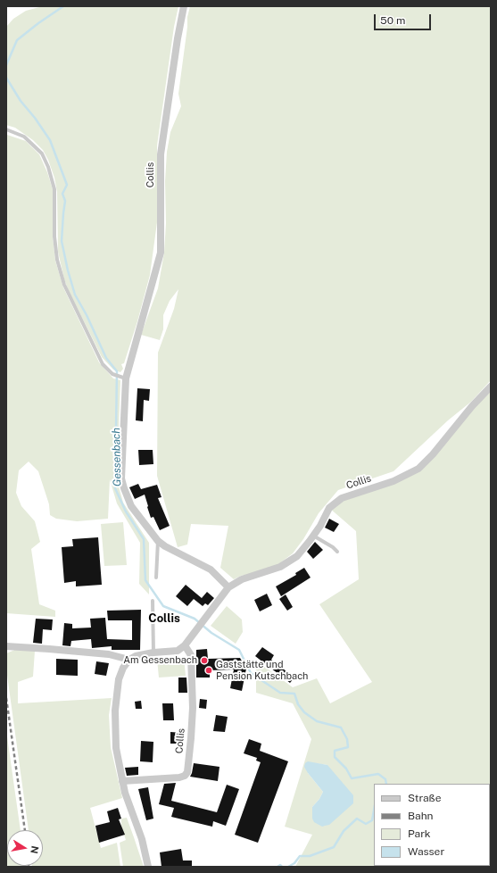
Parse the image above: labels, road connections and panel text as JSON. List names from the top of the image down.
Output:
{
  "streets": {
    "street": ["Collis"]
  },
  "districts": ["Collis"],
  "water": ["Gessenbach"],
  "places": ["Am Gessenbach", "Gaststätte und Pension Kutschbach"],
  "legend": [
    "Straße",
    "Bahn",
    "Park",
    "Wasser"
  ],
  "scale_bar": "50 m",
  "north": "right"
}
